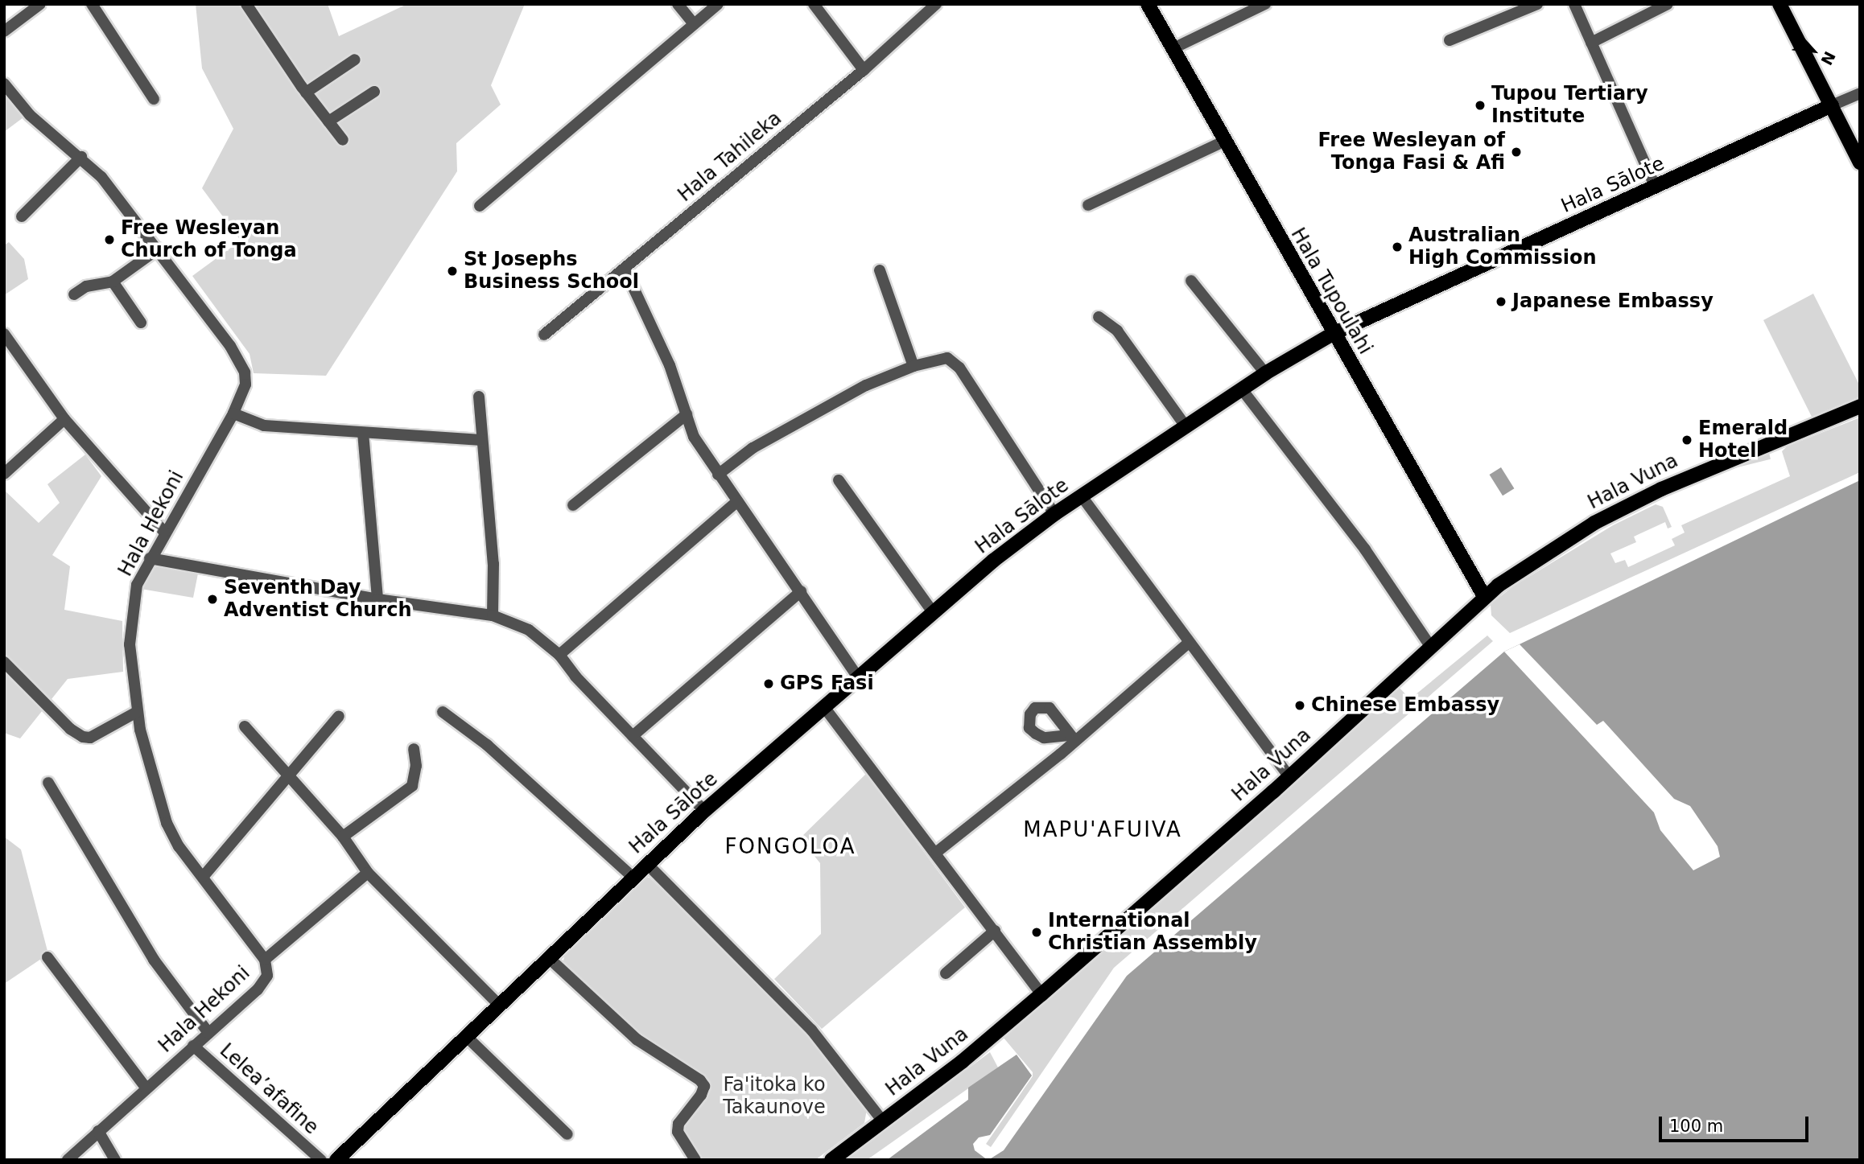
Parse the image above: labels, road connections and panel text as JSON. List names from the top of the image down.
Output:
{
  "streets": {
    "main road": ["Hala Sālote", "Hala Tupoulahi", "Hala Vuna"],
    "street": ["Hala Tahileka", "Hala Hekoni", "Lelea’afafine"]
  },
  "crossings": [
    ["Hala Sālote", "Hala Tupoulahi"],
    ["Hala Tupoulahi", "Hala Vuna"],
    ["Hala Hekoni", "Lelea’afafine"]
  ],
  "districts": ["MAPU'AFUIVA", "FONGOLOA"],
  "parks": ["Fa'itoka ko Takaunove"],
  "places": [
    "Tupou Tertiary Institute",
    "Free Wesleyan of Tonga Fasi & Afi",
    "Free Wesleyan Church of Tonga",
    "Australian High Commission",
    "St Josephs Business School",
    "Japanese Embassy",
    "Emerald Hotel",
    "Seventh Day Adventist Church",
    "GPS Fasi",
    "Chinese Embassy",
    "International Christian Assembly"
  ],
  "scale_bar": "100 m",
  "north": "bottom right"
}
